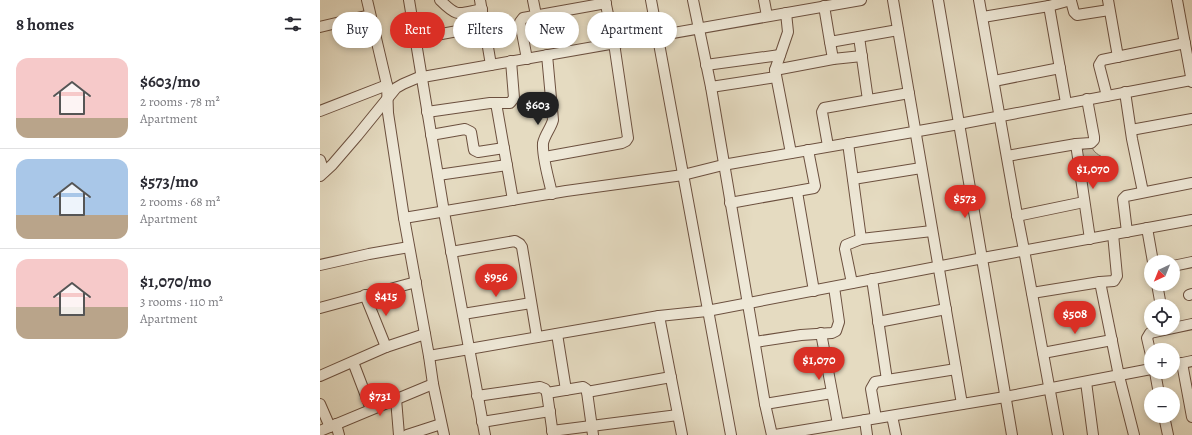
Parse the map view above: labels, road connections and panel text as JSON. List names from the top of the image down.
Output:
{
  "north": "bottom left",
  "page": {
    "heading": "8 homes",
    "chip": [
      "Buy",
      "Rent",
      "Filters",
      "New",
      "Apartment"
    ],
    "list": [
      {
        "name": "$603/mo",
        "note": "2 rooms · 78 m² · Apartment"
      },
      {
        "name": "$573/mo",
        "note": "2 rooms · 68 m² · Apartment"
      },
      {
        "name": "$1,070/mo",
        "note": "3 rooms · 110 m² · Apartment"
      }
    ],
    "price": [
      "$603",
      "$1,070",
      "$573",
      "$956",
      "$415",
      "$508",
      "$1,070",
      "$731"
    ],
    "map_buttons": ["+", "−"]
  }
}
